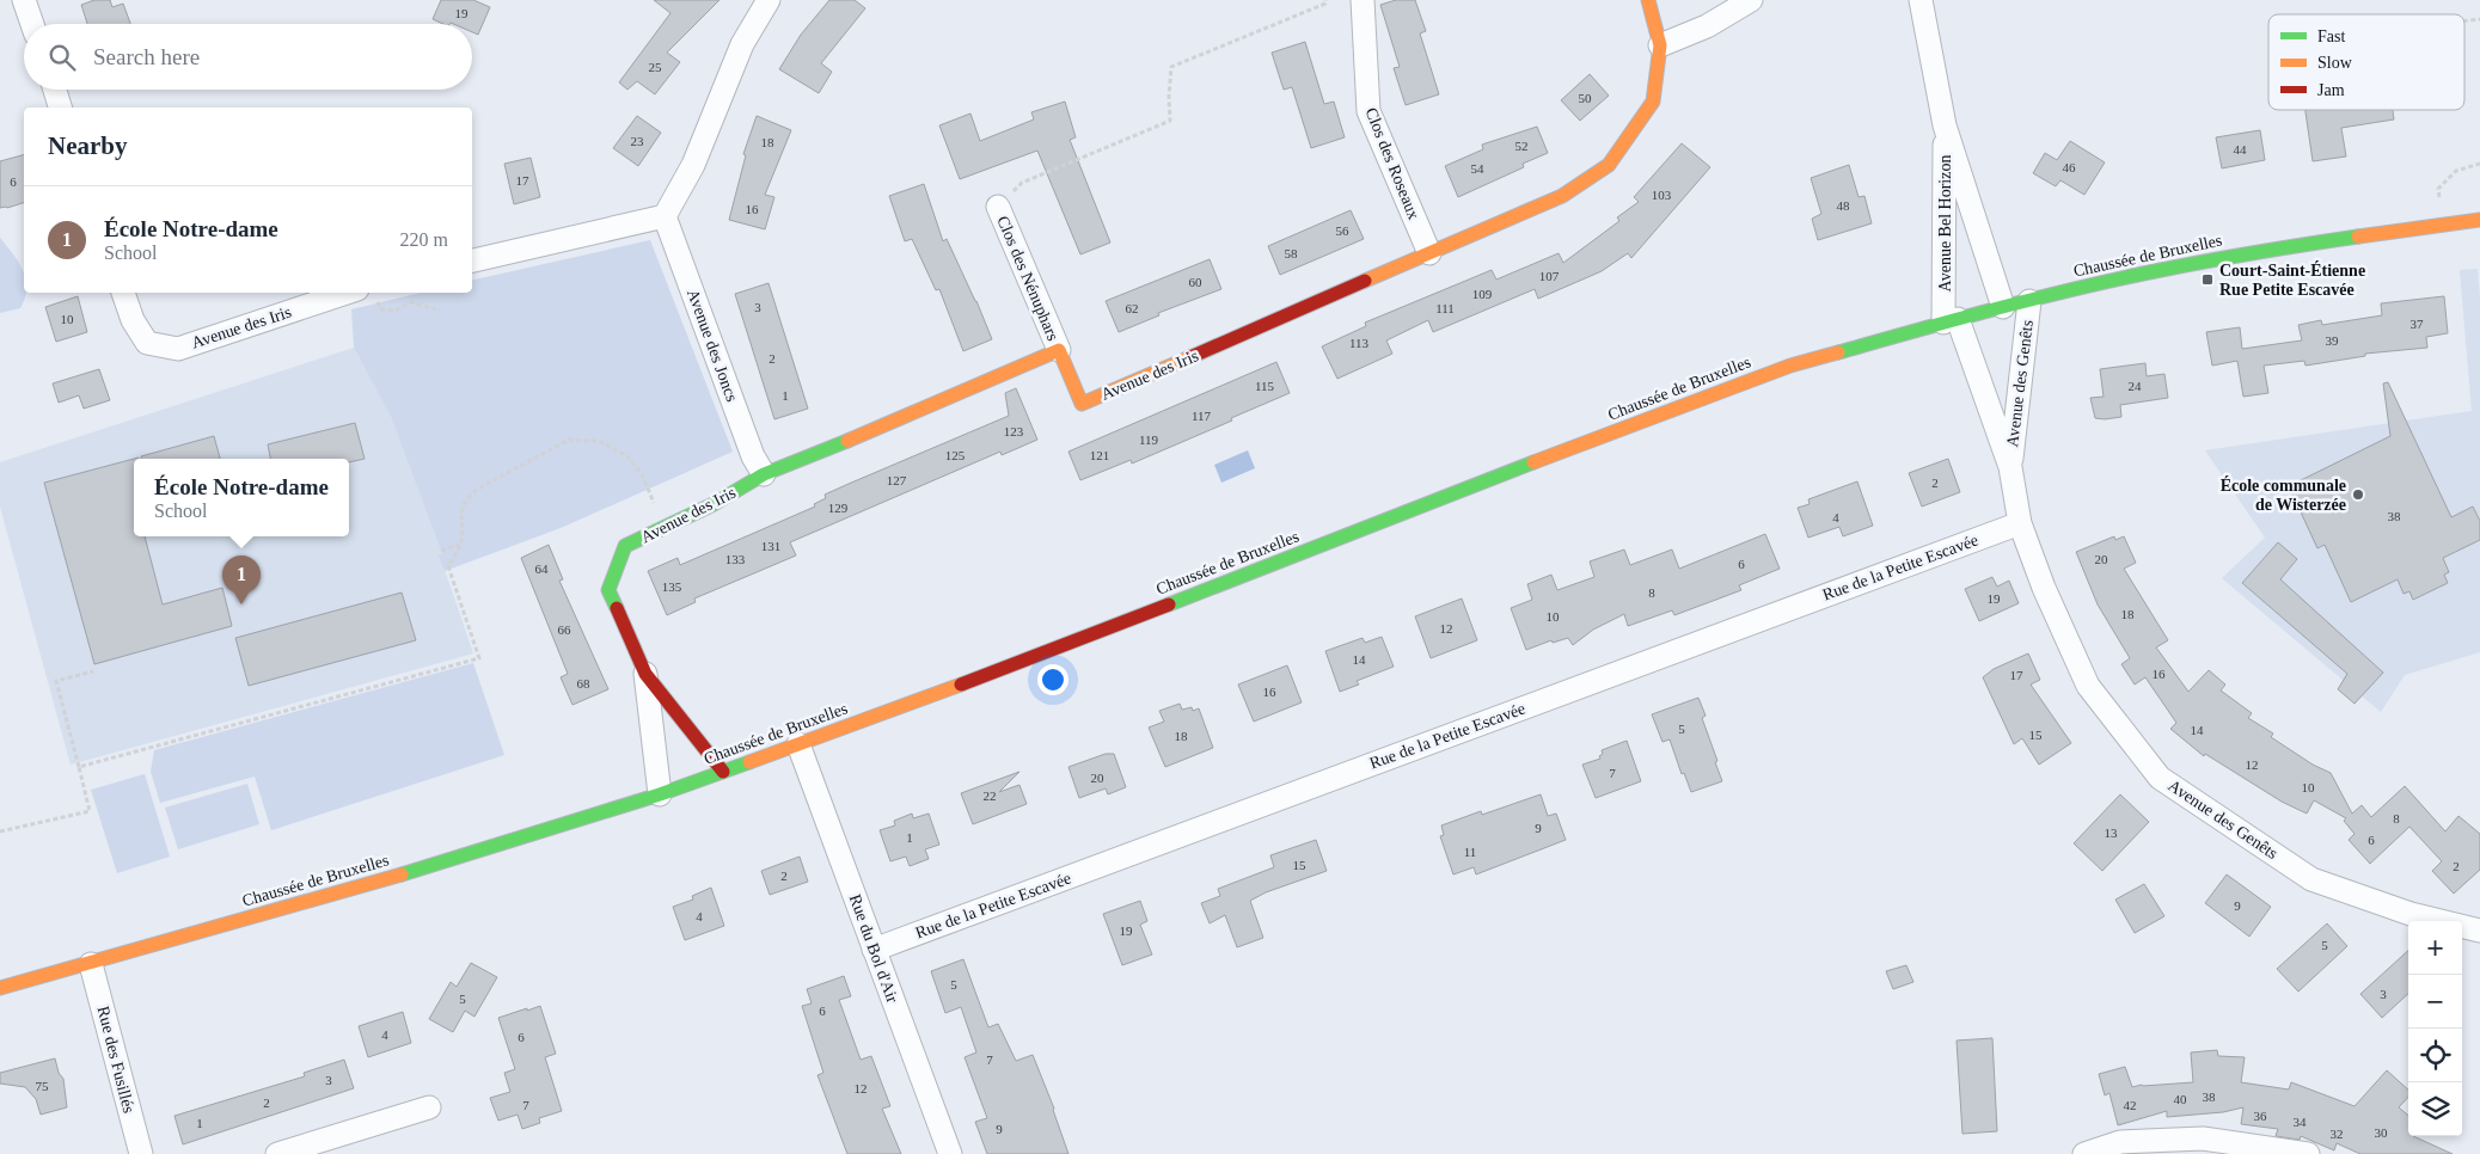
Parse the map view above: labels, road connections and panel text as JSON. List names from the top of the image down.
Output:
{
  "streets": {
    "main road": ["Chaussée de Bruxelles", "Avenue des Iris"],
    "street": [
      "Clos des Roseaux",
      "Avenue Bel Horizon",
      "Clos des Nénuphars",
      "Avenue des Joncs",
      "Avenue des Genêts",
      "Rue de la Petite Escavée",
      "Rue du Bol d'Air",
      "Rue des Fusillés"
    ]
  },
  "crossings": [
    ["Clos des Roseaux", "Avenue des Iris"],
    ["Avenue Bel Horizon", "Chaussée de Bruxelles"],
    ["Avenue Bel Horizon", "Avenue des Genêts"],
    ["Chaussée de Bruxelles", "Avenue des Iris"],
    ["Chaussée de Bruxelles", "Avenue des Genêts"],
    ["Chaussée de Bruxelles", "Rue du Bol d'Air"],
    ["Chaussée de Bruxelles", "Rue des Fusillés"],
    ["Clos des Nénuphars", "Avenue des Iris"],
    ["Avenue des Iris", "Avenue des Joncs"],
    ["Avenue des Genêts", "Rue de la Petite Escavée"],
    ["Rue de la Petite Escavée", "Rue du Bol d'Air"]
  ],
  "places": {
    "transit": ["Court-Saint-Étienne Rue Petite Escavée"],
    "other": ["École communale de Wisterzée"]
  },
  "house_numbers": [
    "19",
    "25",
    "50",
    "23",
    "18",
    "52",
    "44",
    "46",
    "54",
    "17",
    "6",
    "103",
    "48",
    "16",
    "56",
    "58",
    "107",
    "60",
    "109",
    "3",
    "62",
    "111",
    "10",
    "37",
    "39",
    "113",
    "2",
    "115",
    "24",
    "1",
    "117",
    "123",
    "119",
    "125",
    "121",
    "127",
    "2",
    "129",
    "38",
    "4",
    "131",
    "133",
    "20",
    "6",
    "64",
    "135",
    "8",
    "19",
    "18",
    "10",
    "12",
    "66",
    "14",
    "16",
    "17",
    "68",
    "16",
    "5",
    "14",
    "15",
    "18",
    "12",
    "7",
    "20",
    "10",
    "22",
    "8",
    "9",
    "13",
    "1",
    "6",
    "11",
    "15",
    "2",
    "2",
    "9",
    "4",
    "19",
    "5",
    "5",
    "3",
    "5",
    "6",
    "4",
    "6",
    "7",
    "3",
    "75",
    "12",
    "38",
    "40",
    "2",
    "7",
    "42",
    "36",
    "34",
    "1",
    "9",
    "30",
    "32"
  ],
  "legend": ["Fast", "Slow", "Jam"],
  "page": {
    "search": "Search here",
    "heading": "Nearby",
    "list": [
      {
        "mark": "1",
        "name": "École Notre-dame",
        "note": "School",
        "value": "220 m"
      }
    ],
    "popup": ["École Notre-dame", "School"],
    "pins": "1",
    "map_buttons": ["+", "−"]
  }
}
